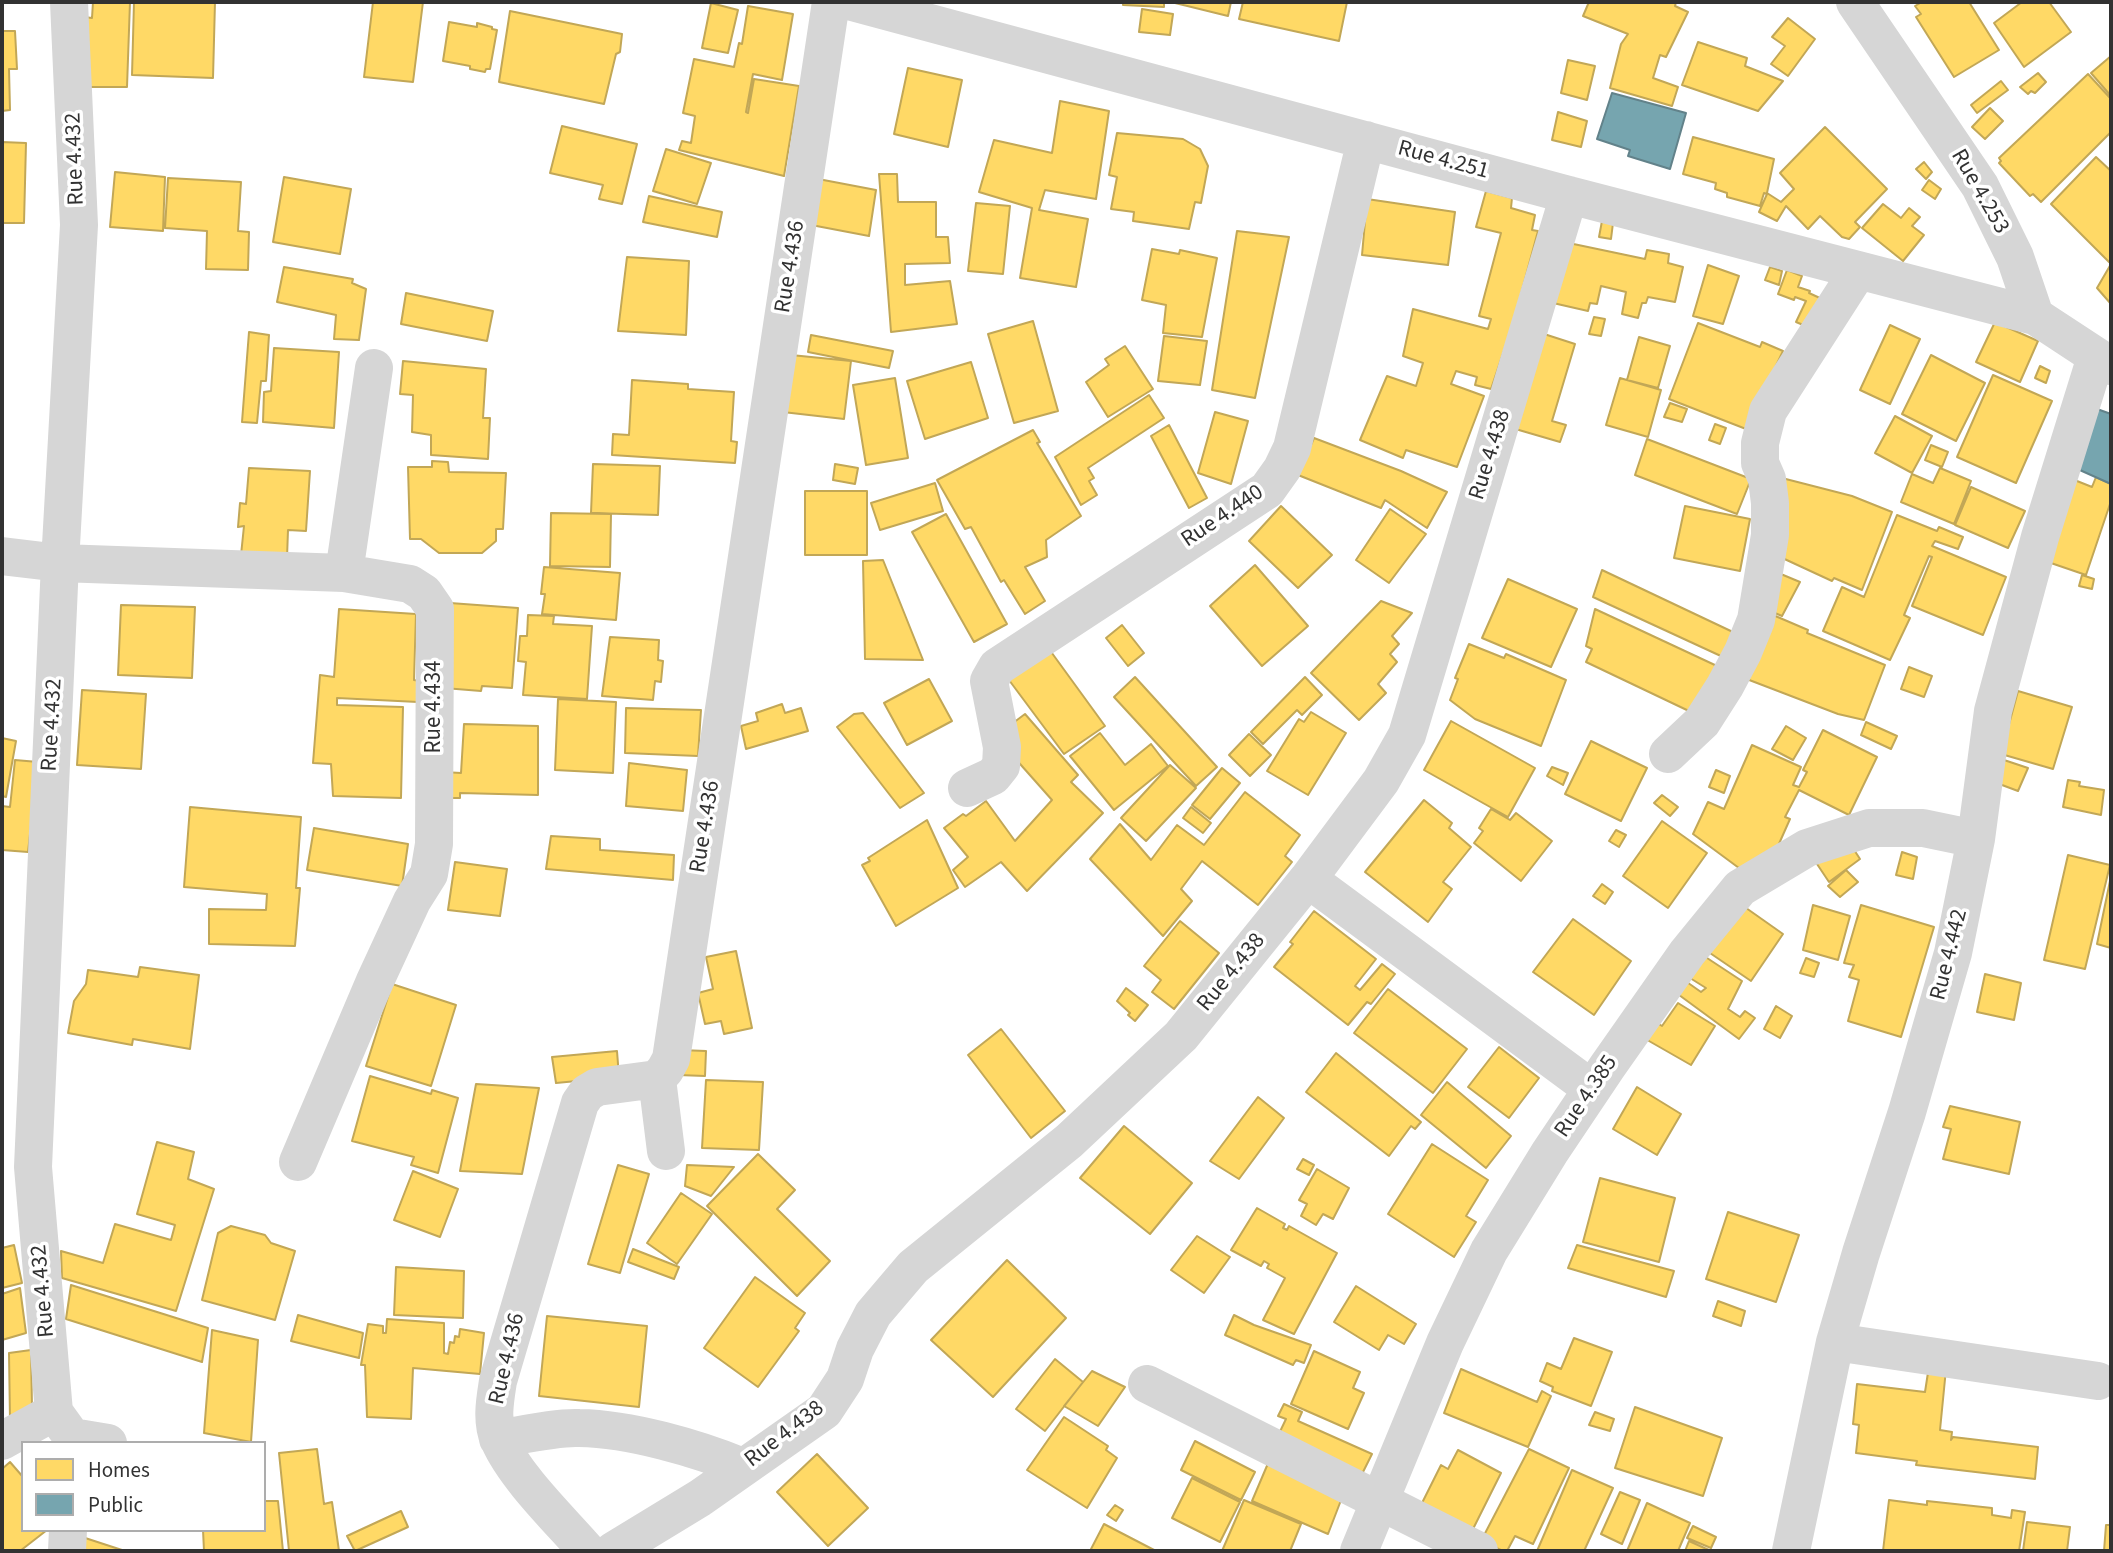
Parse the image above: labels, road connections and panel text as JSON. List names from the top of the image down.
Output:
{
  "streets": {
    "street": [
      "Rue 4.432",
      "Rue 4.251",
      "Rue 4.253",
      "Rue 4.436",
      "Rue 4.438",
      "Rue 4.440",
      "Rue 4.434",
      "Rue 4.442",
      "Rue 4.385"
    ]
  },
  "crossings": [
    ["Rue 4.432", "Rue 4.434"],
    ["Rue 4.251", "Rue 4.253"],
    ["Rue 4.251", "Rue 4.438"],
    ["Rue 4.251", "Rue 4.440"],
    ["Rue 4.442", "Rue 4.385"]
  ],
  "legend": ["Homes", "Public"]
}
